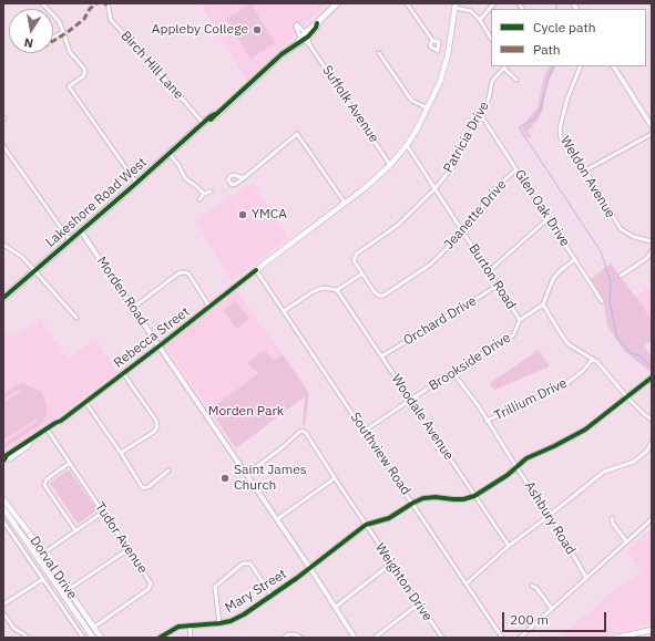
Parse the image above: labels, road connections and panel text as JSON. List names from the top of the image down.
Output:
{
  "streets": {
    "main road": ["Lakeshore Road West", "Rebecca Street", "Dorval Drive"],
    "street": [
      "Birch Hill Lane",
      "Suffolk Avenue",
      "Patricia Drive",
      "Weldon Avenue",
      "Glen Oak Drive",
      "Jeanette Drive",
      "Burton Road",
      "Morden Road",
      "Orchard Drive",
      "Brookside Drive",
      "Trillium Drive",
      "Woodale Avenue",
      "Southview Road",
      "Ashbury Road",
      "Tudor Avenue",
      "Weighton Drive",
      "Mary Street"
    ]
  },
  "crossings": [
    ["Birch Hill Lane", "Lakeshore Road West"],
    ["Suffolk Avenue", "Lakeshore Road West"],
    ["Suffolk Avenue", "Rebecca Street"],
    ["Patricia Drive", "Glen Oak Drive"],
    ["Patricia Drive", "Jeanette Drive"],
    ["Patricia Drive", "Burton Road"],
    ["Lakeshore Road West", "Morden Road"],
    ["Glen Oak Drive", "Jeanette Drive"],
    ["Jeanette Drive", "Burton Road"],
    ["Burton Road", "Orchard Drive"],
    ["Burton Road", "Rebecca Street"],
    ["Burton Road", "Brookside Drive"],
    ["Morden Road", "Rebecca Street"],
    ["Morden Road", "Weighton Drive"],
    ["Morden Road", "Mary Street"],
    ["Orchard Drive", "Woodale Avenue"],
    ["Rebecca Street", "Southview Road"],
    ["Rebecca Street", "Tudor Avenue"],
    ["Brookside Drive", "Woodale Avenue"],
    ["Brookside Drive", "Southview Road"],
    ["Brookside Drive", "Ashbury Road"],
    ["Trillium Drive", "Ashbury Road"],
    ["Tudor Avenue", "Dorval Drive"],
    ["Weighton Drive", "Mary Street"]
  ],
  "parks": ["Morden Park"],
  "places": ["Appleby College", "YMCA", "Saint James Church"],
  "legend": ["Cycle path", "Path"],
  "scale_bar": "200 m",
  "north": "bottom"
}
